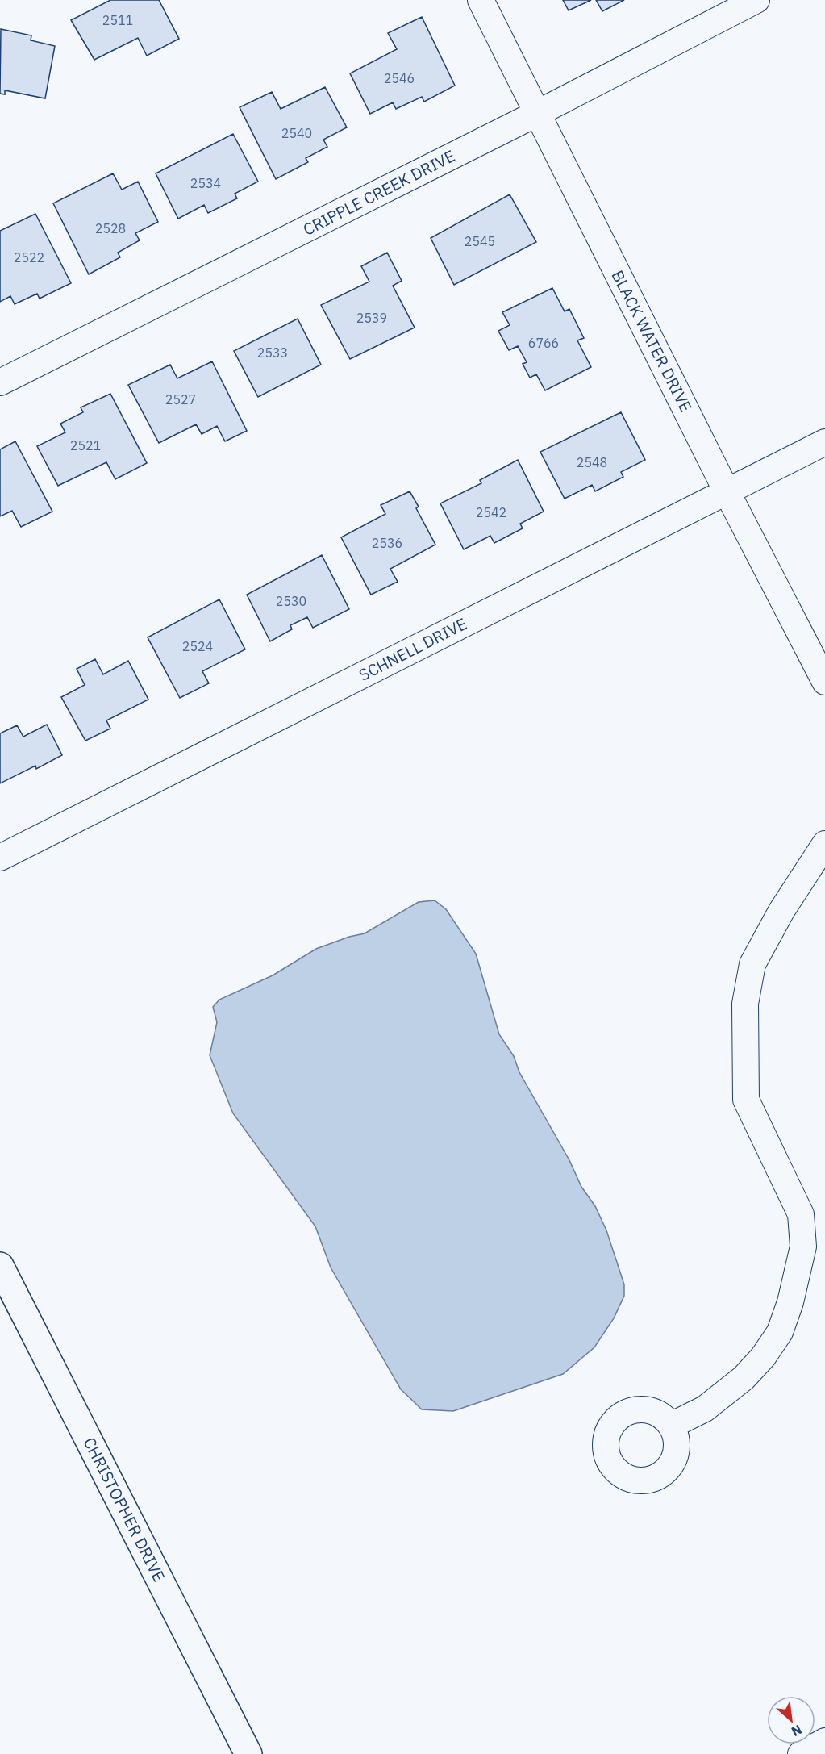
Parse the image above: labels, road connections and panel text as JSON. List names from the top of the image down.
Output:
{
  "streets": {
    "street": [
      "CRIPPLE CREEK DRIVE",
      "BLACK WATER DRIVE",
      "SCHNELL DRIVE",
      "CHRISTOPHER DRIVE"
    ]
  },
  "crossings": [
    ["CRIPPLE CREEK DRIVE", "BLACK WATER DRIVE"],
    ["BLACK WATER DRIVE", "SCHNELL DRIVE"]
  ],
  "house_numbers": [
    "2511",
    "2546",
    "2540",
    "2534",
    "2528",
    "2545",
    "2522",
    "2539",
    "6766",
    "2533",
    "2527",
    "2521",
    "2548",
    "2542",
    "2536",
    "2530",
    "2524"
  ],
  "north": "bottom right"
}
